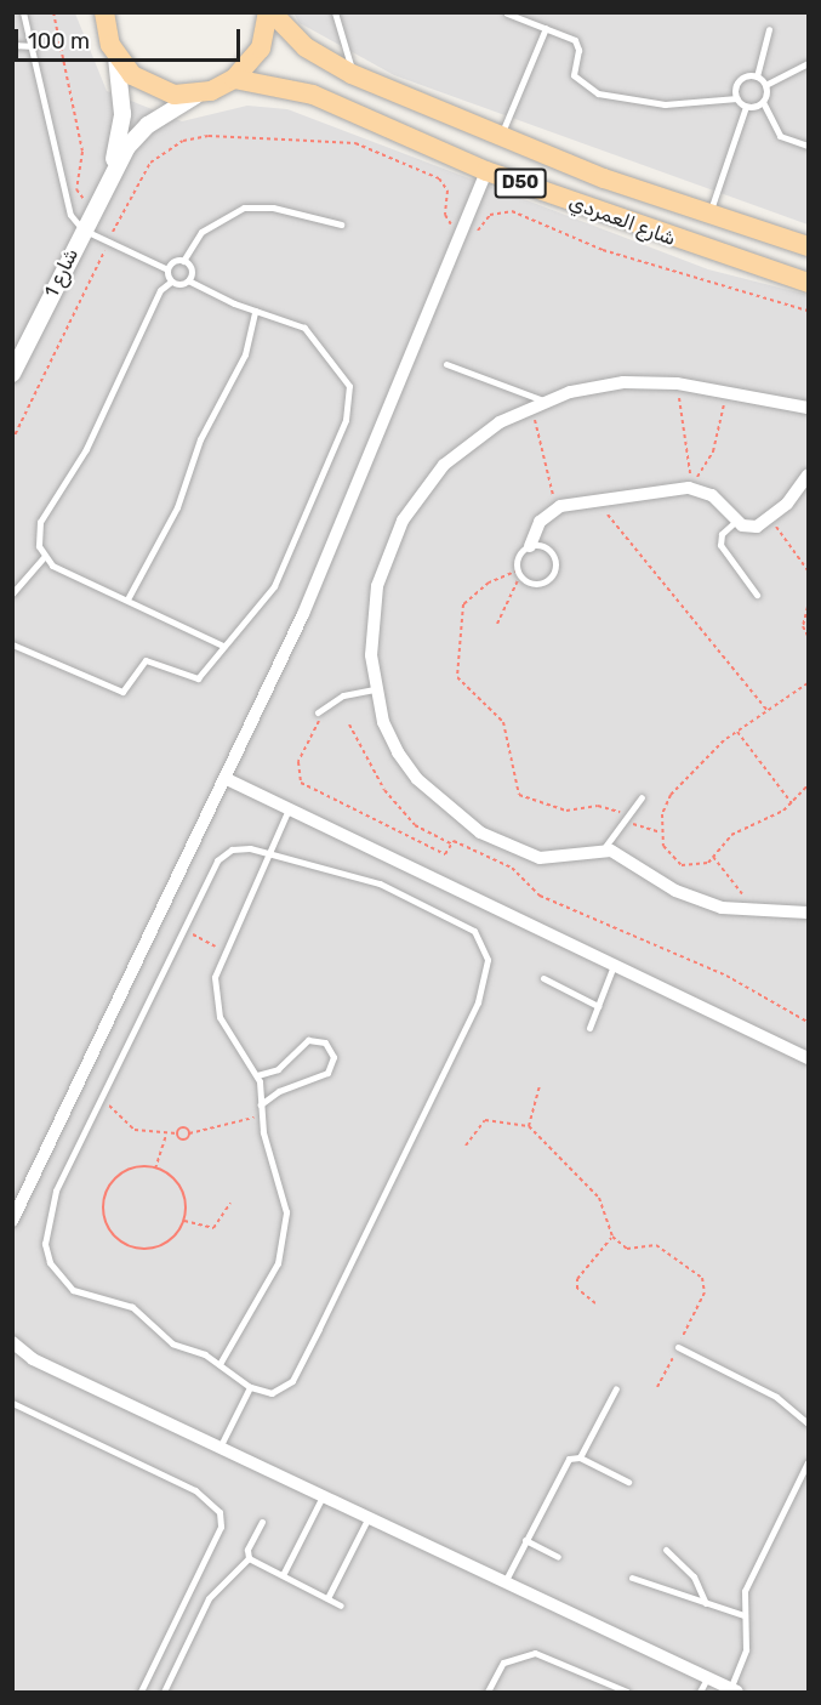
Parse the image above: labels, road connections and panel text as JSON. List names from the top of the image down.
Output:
{
  "streets": {
    "main road": ["D50", "شارع العمردي"],
    "street": ["شارع 1"]
  },
  "scale_bar": "100 m"
}
